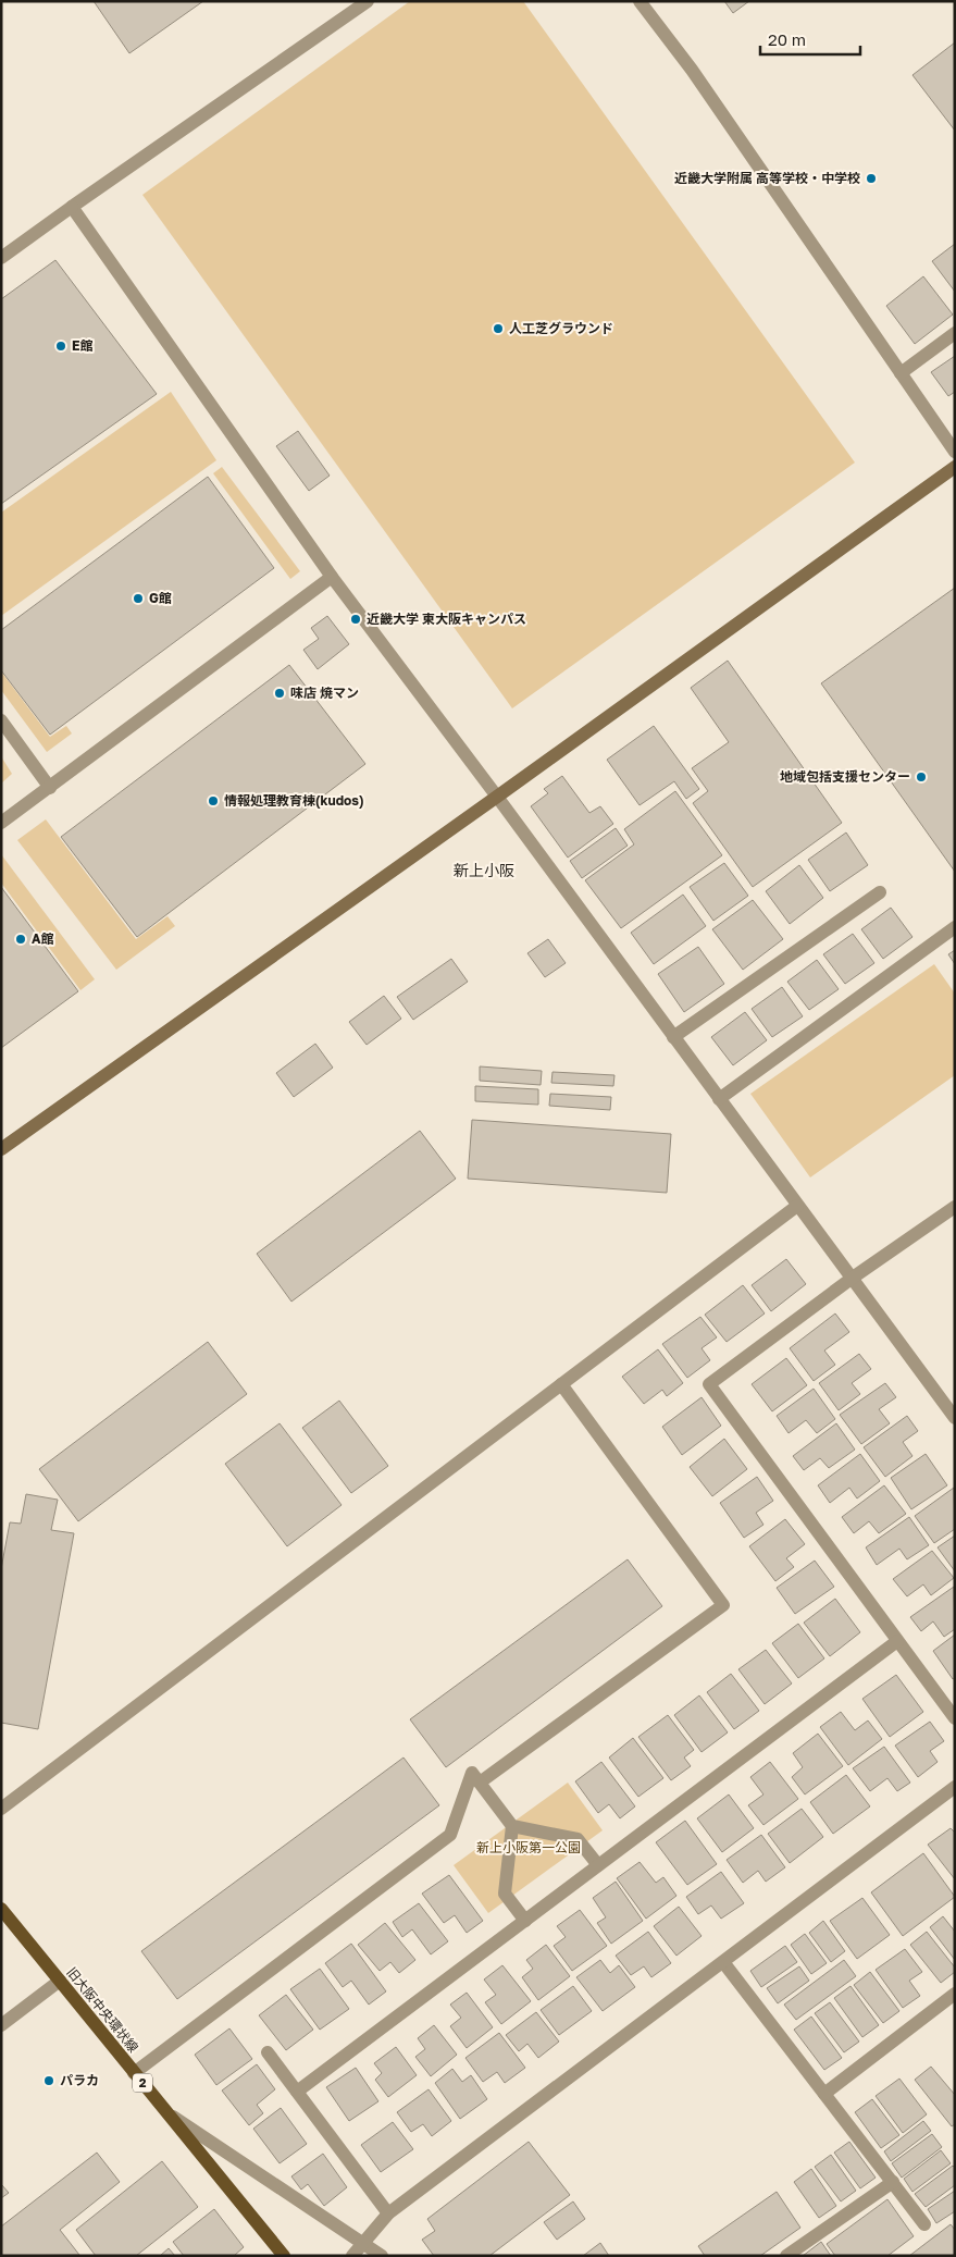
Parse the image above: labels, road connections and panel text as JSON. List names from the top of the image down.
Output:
{
  "streets": {
    "main road": ["旧大阪中央環状線", "2"]
  },
  "districts": ["新上小阪"],
  "parks": ["新上小阪第一公園"],
  "places": [
    "近畿大学附属 高等学校・中学校",
    "人工芝グラウンド",
    "E館",
    "G館",
    "近畿大学 東大阪キャンパス",
    "味店 焼マン",
    "地域包括支援センター",
    "情報処理教育棟(kudos)",
    "A館",
    "パラカ"
  ],
  "scale_bar": "20 m"
}
